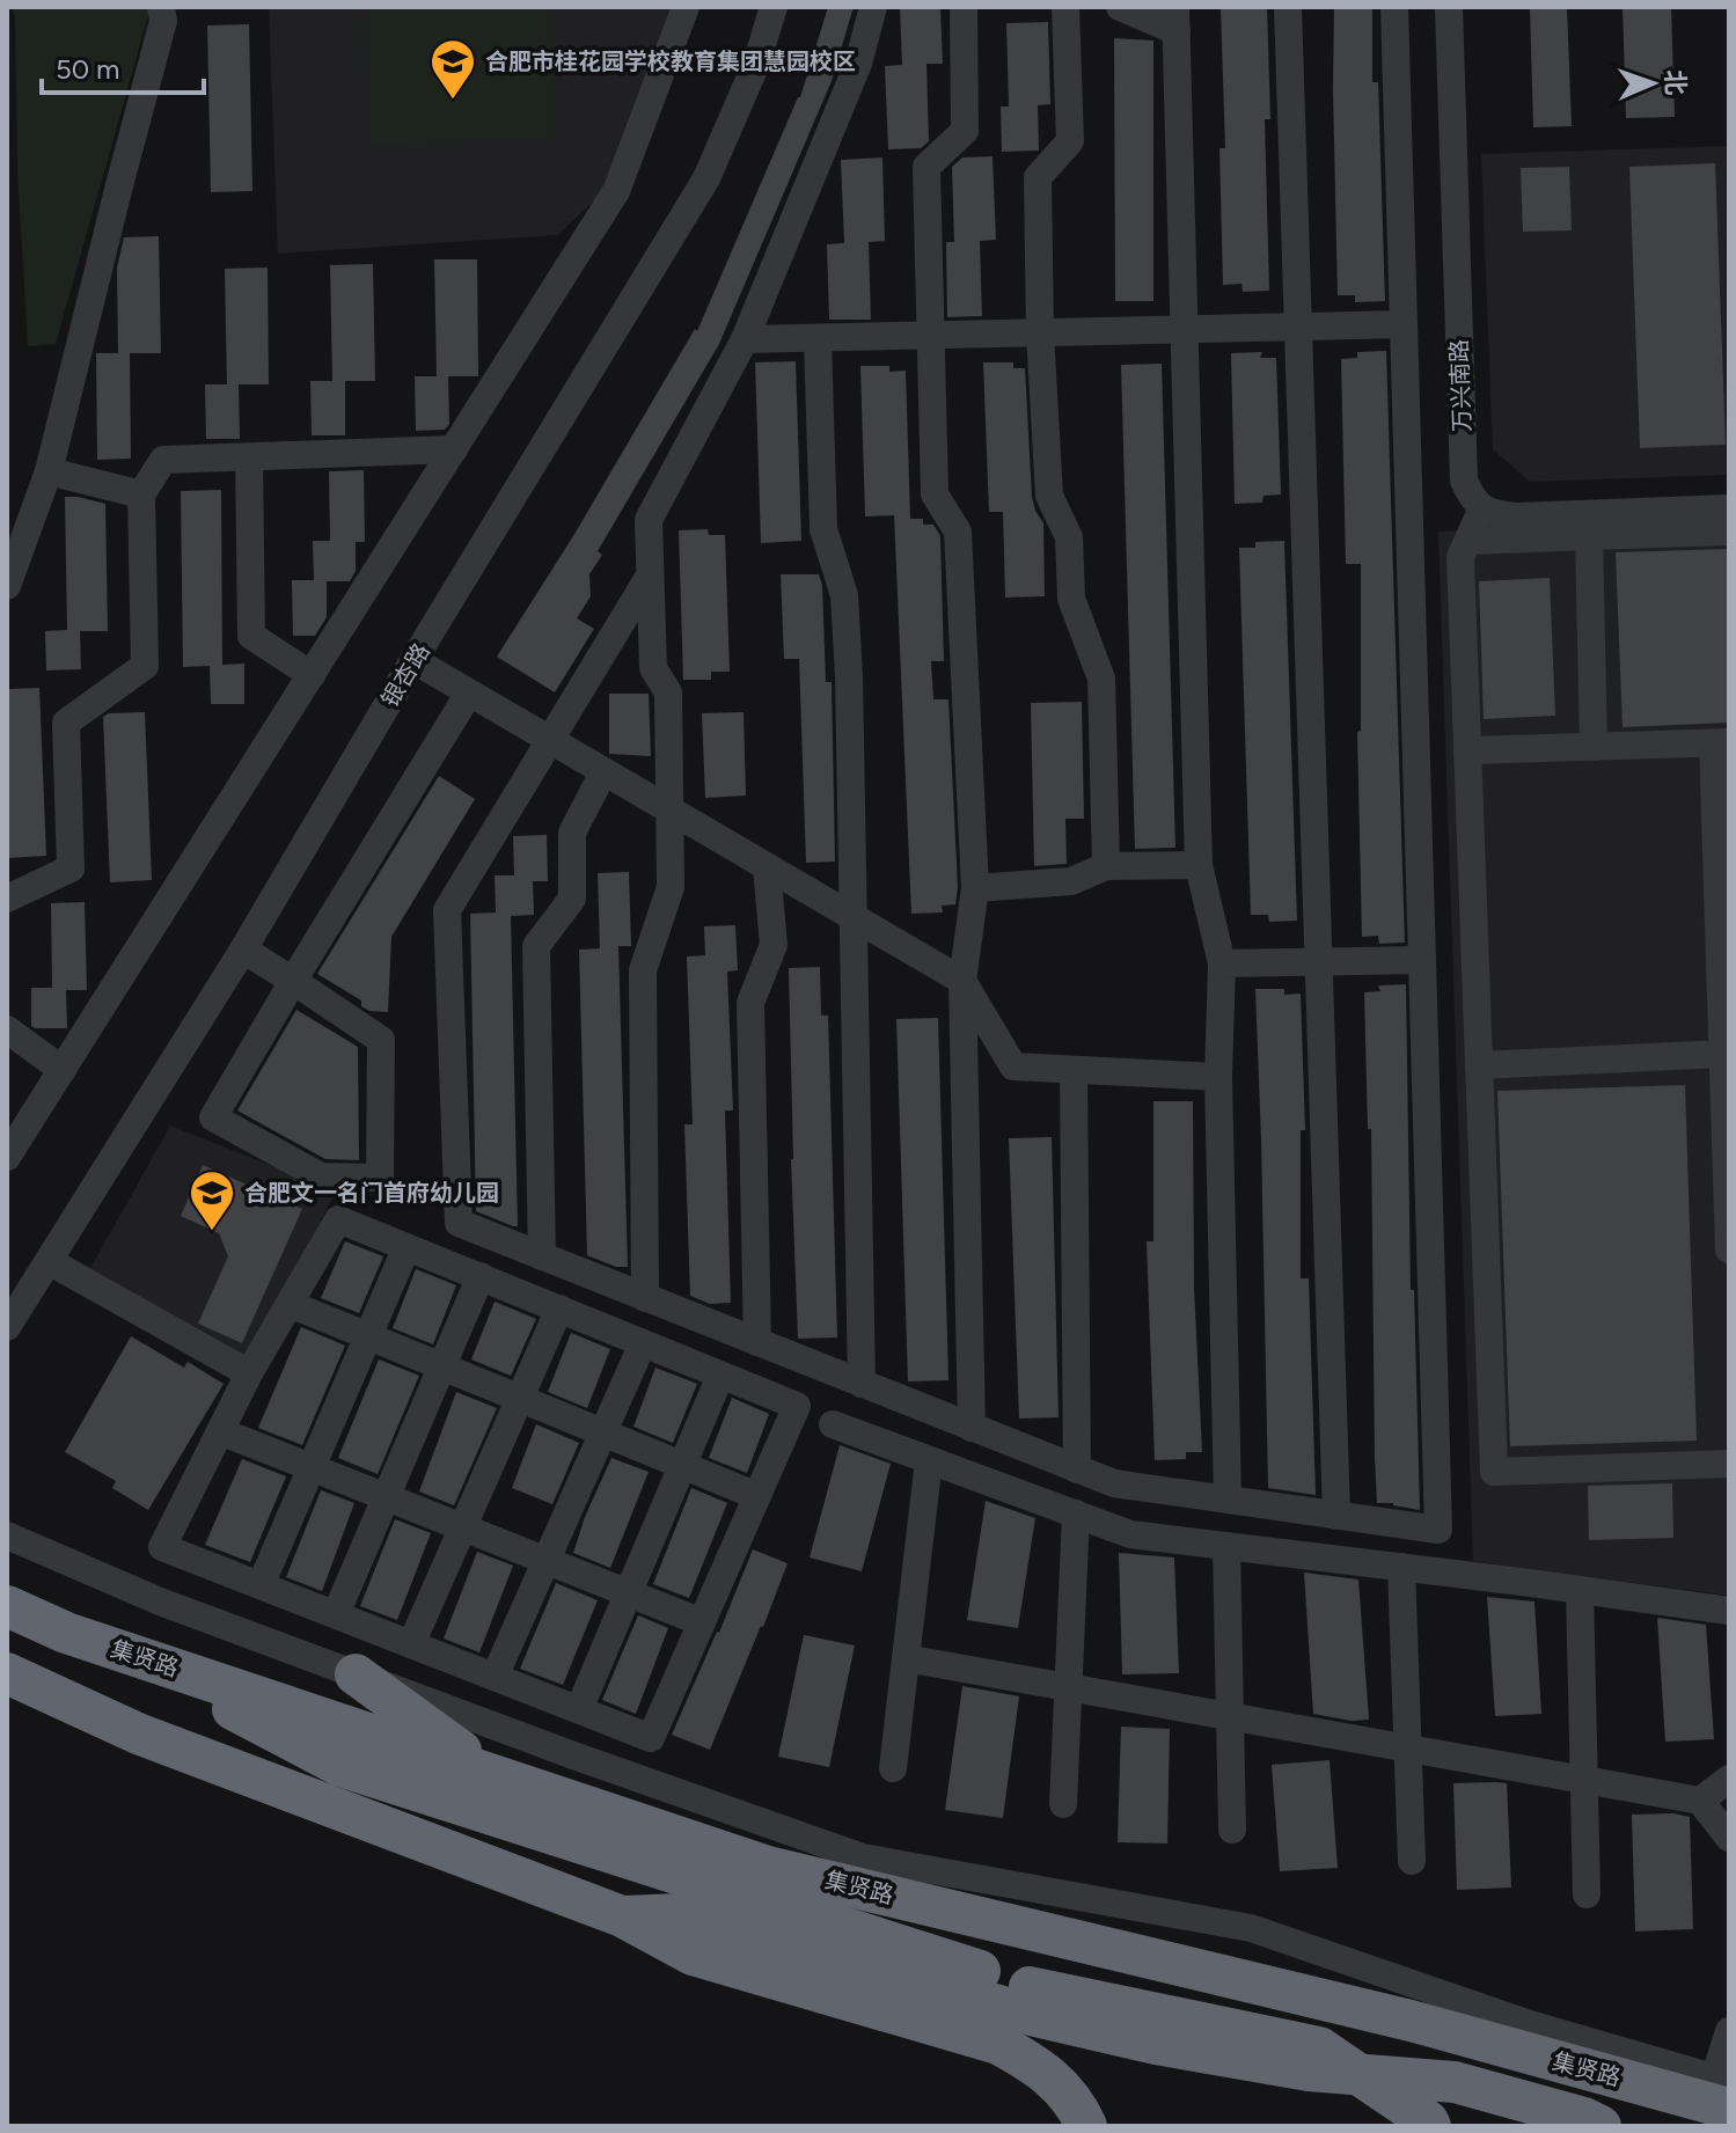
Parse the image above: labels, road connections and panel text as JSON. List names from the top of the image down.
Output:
{
  "streets": {
    "highway": ["集贤路"],
    "street": ["万兴南路", "银杏路"]
  },
  "places": {
    "school or university": ["合肥市桂花园学校教育集团慧园校区", "合肥文一名门首府幼儿园"]
  },
  "scale_bar": "50 m",
  "north": "right"
}
